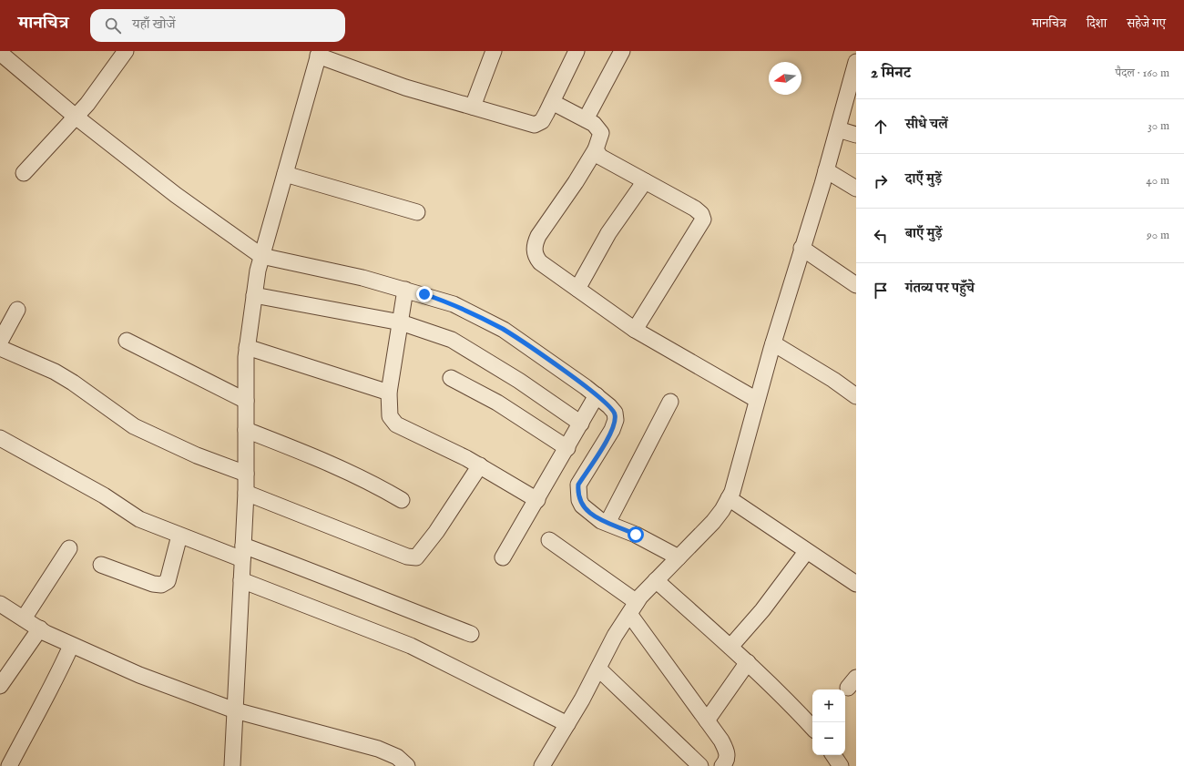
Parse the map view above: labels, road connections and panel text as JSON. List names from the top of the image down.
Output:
{
  "north": "left",
  "page": {
    "header": "मानचित्र",
    "search": "यहाँ खोजें",
    "nav": ["मानचित्र", "दिशा", "सहेजे गए"],
    "heading": ["2 मिनट", "पैदल · 160 m"],
    "list": [
      ["सीधे चलें", "30 m"],
      ["दाएँ मुड़ें", "40 m"],
      ["बाएँ मुड़ें", "90 m"],
      "गंतव्य पर पहुँचे"
    ],
    "map_buttons": ["+", "−"]
  }
}
